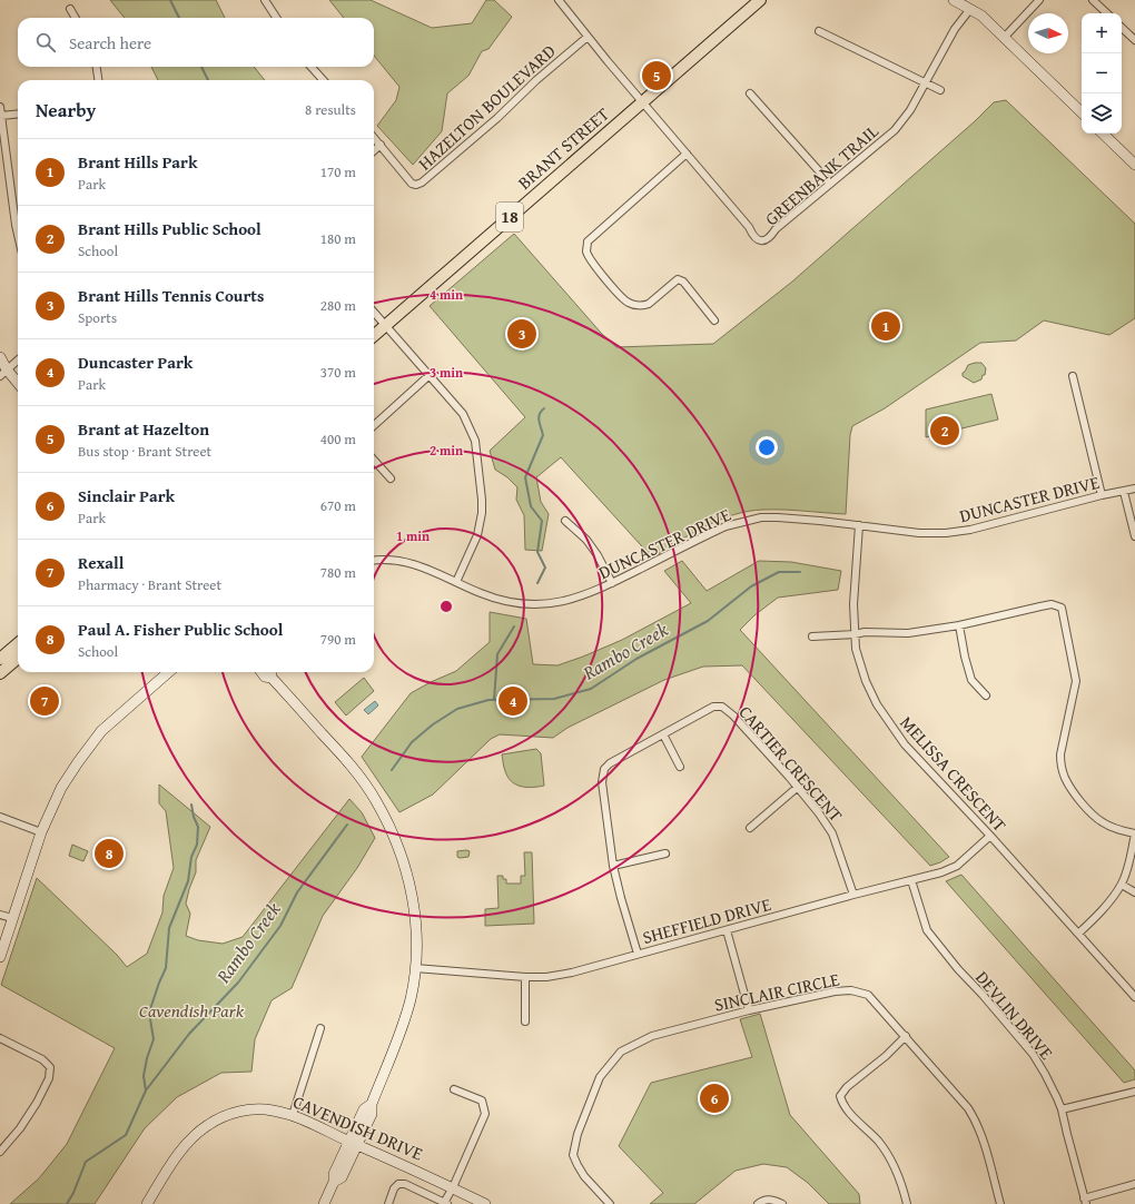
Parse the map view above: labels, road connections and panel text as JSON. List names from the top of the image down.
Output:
{
  "streets": {
    "main road": ["BRANT STREET", "18"],
    "street": [
      "HAZELTON BOULEVARD",
      "GREENBANK TRAIL",
      "DUNCASTER DRIVE",
      "CARTIER CRESCENT",
      "MELISSA CRESCENT",
      "SHEFFIELD DRIVE",
      "SINCLAIR CIRCLE",
      "DEVLIN DRIVE",
      "CAVENDISH DRIVE"
    ]
  },
  "crossings": [
    ["BRANT STREET", "GREENBANK TRAIL"],
    ["DUNCASTER DRIVE", "MELISSA CRESCENT"],
    ["CARTIER CRESCENT", "SHEFFIELD DRIVE"],
    ["MELISSA CRESCENT", "SHEFFIELD DRIVE"],
    ["SHEFFIELD DRIVE", "DEVLIN DRIVE"]
  ],
  "water": ["Rambo Creek"],
  "parks": ["Cavendish Park"],
  "north": "right",
  "page": {
    "map_buttons": ["+", "−"],
    "search": "Search here",
    "pins": [
      "5",
      "1",
      "3",
      "2",
      "4",
      "7",
      "8",
      "6"
    ],
    "heading": ["Nearby", "8 results"],
    "list": [
      {
        "mark": "1",
        "name": "Brant Hills Park",
        "note": "Park",
        "value": "170 m"
      },
      {
        "mark": "2",
        "name": "Brant Hills Public School",
        "note": "School",
        "value": "180 m"
      },
      {
        "mark": "3",
        "name": "Brant Hills Tennis Courts",
        "note": "Sports",
        "value": "280 m"
      },
      {
        "mark": "4",
        "name": "Duncaster Park",
        "note": "Park",
        "value": "370 m"
      },
      {
        "mark": "5",
        "name": "Brant at Hazelton",
        "note": "Bus stop · Brant Street",
        "value": "400 m"
      },
      {
        "mark": "6",
        "name": "Sinclair Park",
        "note": "Park",
        "value": "670 m"
      },
      {
        "mark": "7",
        "name": "Rexall",
        "note": "Pharmacy · Brant Street",
        "value": "780 m"
      },
      {
        "mark": "8",
        "name": "Paul A. Fisher Public School",
        "note": "School",
        "value": "790 m"
      }
    ]
  },
  "rings": [
    "4 min",
    "3 min",
    "2 min",
    "1 min"
  ]
}
